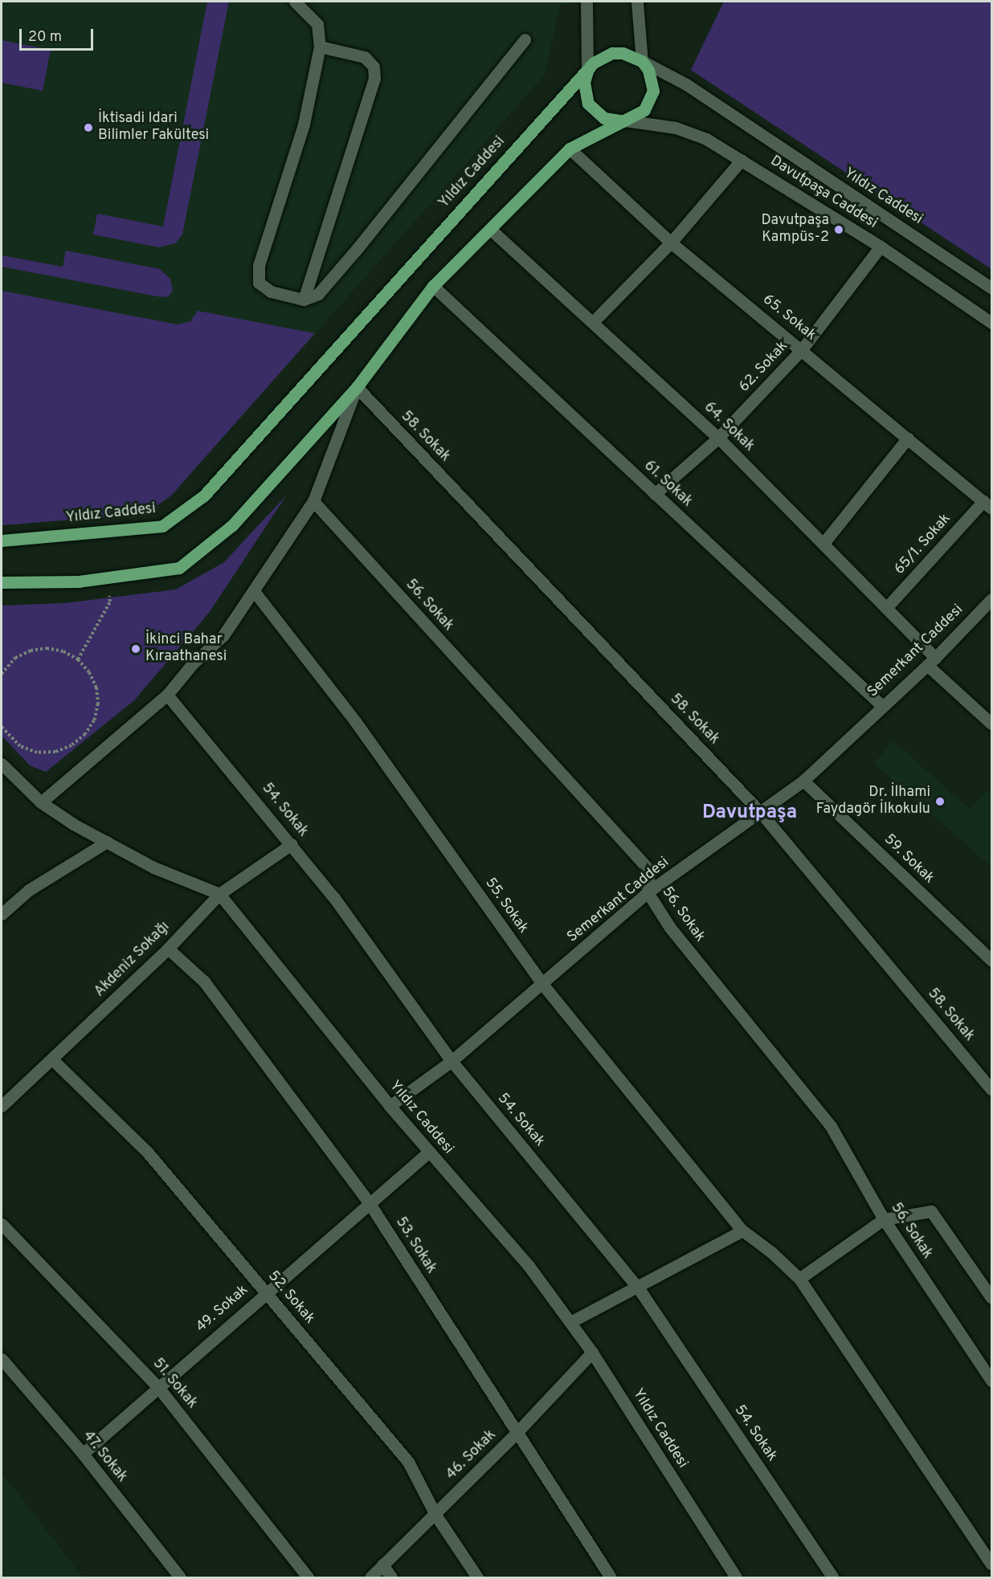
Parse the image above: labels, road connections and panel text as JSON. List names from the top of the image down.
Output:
{
  "streets": {
    "main road": ["Yıldız Caddesi"],
    "street": [
      "Davutpaşa Caddesi",
      "65. Sokak",
      "62. Sokak",
      "64. Sokak",
      "58. Sokak",
      "61. Sokak",
      "65/1. Sokak",
      "56. Sokak",
      "Semerkant Caddesi",
      "54. Sokak",
      "59. Sokak",
      "55. Sokak",
      "Akdeniz Sokağı",
      "53. Sokak",
      "52. Sokak",
      "49. Sokak",
      "51. Sokak",
      "46. Sokak",
      "47. Sokak"
    ]
  },
  "crossings": [
    ["Yıldız Caddesi", "Davutpaşa Caddesi"],
    ["Yıldız Caddesi", "Semerkant Caddesi"],
    ["Yıldız Caddesi", "Akdeniz Sokağı"],
    ["Yıldız Caddesi", "49. Sokak"],
    ["Yıldız Caddesi", "46. Sokak"],
    ["Davutpaşa Caddesi", "62. Sokak"],
    ["65. Sokak", "62. Sokak"],
    ["65. Sokak", "65/1. Sokak"],
    ["62. Sokak", "64. Sokak"],
    ["62. Sokak", "61. Sokak"],
    ["64. Sokak", "65/1. Sokak"],
    ["64. Sokak", "Semerkant Caddesi"],
    ["58. Sokak", "Semerkant Caddesi"],
    ["61. Sokak", "Semerkant Caddesi"],
    ["56. Sokak", "Semerkant Caddesi"],
    ["Semerkant Caddesi", "54. Sokak"],
    ["Semerkant Caddesi", "59. Sokak"],
    ["Semerkant Caddesi", "55. Sokak"],
    ["54. Sokak", "Akdeniz Sokağı"],
    ["Akdeniz Sokağı", "53. Sokak"],
    ["Akdeniz Sokağı", "52. Sokak"],
    ["53. Sokak", "49. Sokak"],
    ["53. Sokak", "46. Sokak"],
    ["52. Sokak", "49. Sokak"],
    ["52. Sokak", "46. Sokak"],
    ["49. Sokak", "51. Sokak"],
    ["49. Sokak", "47. Sokak"]
  ],
  "districts": ["Davutpaşa"],
  "places": [
    "İktisadi Idari Bilimler Fakültesi",
    "Davutpaşa Kampüs-2",
    "İkinci Bahar Kıraathanesi",
    "Dr. İlhami Faydagör İlkokulu"
  ],
  "scale_bar": "20 m"
}
